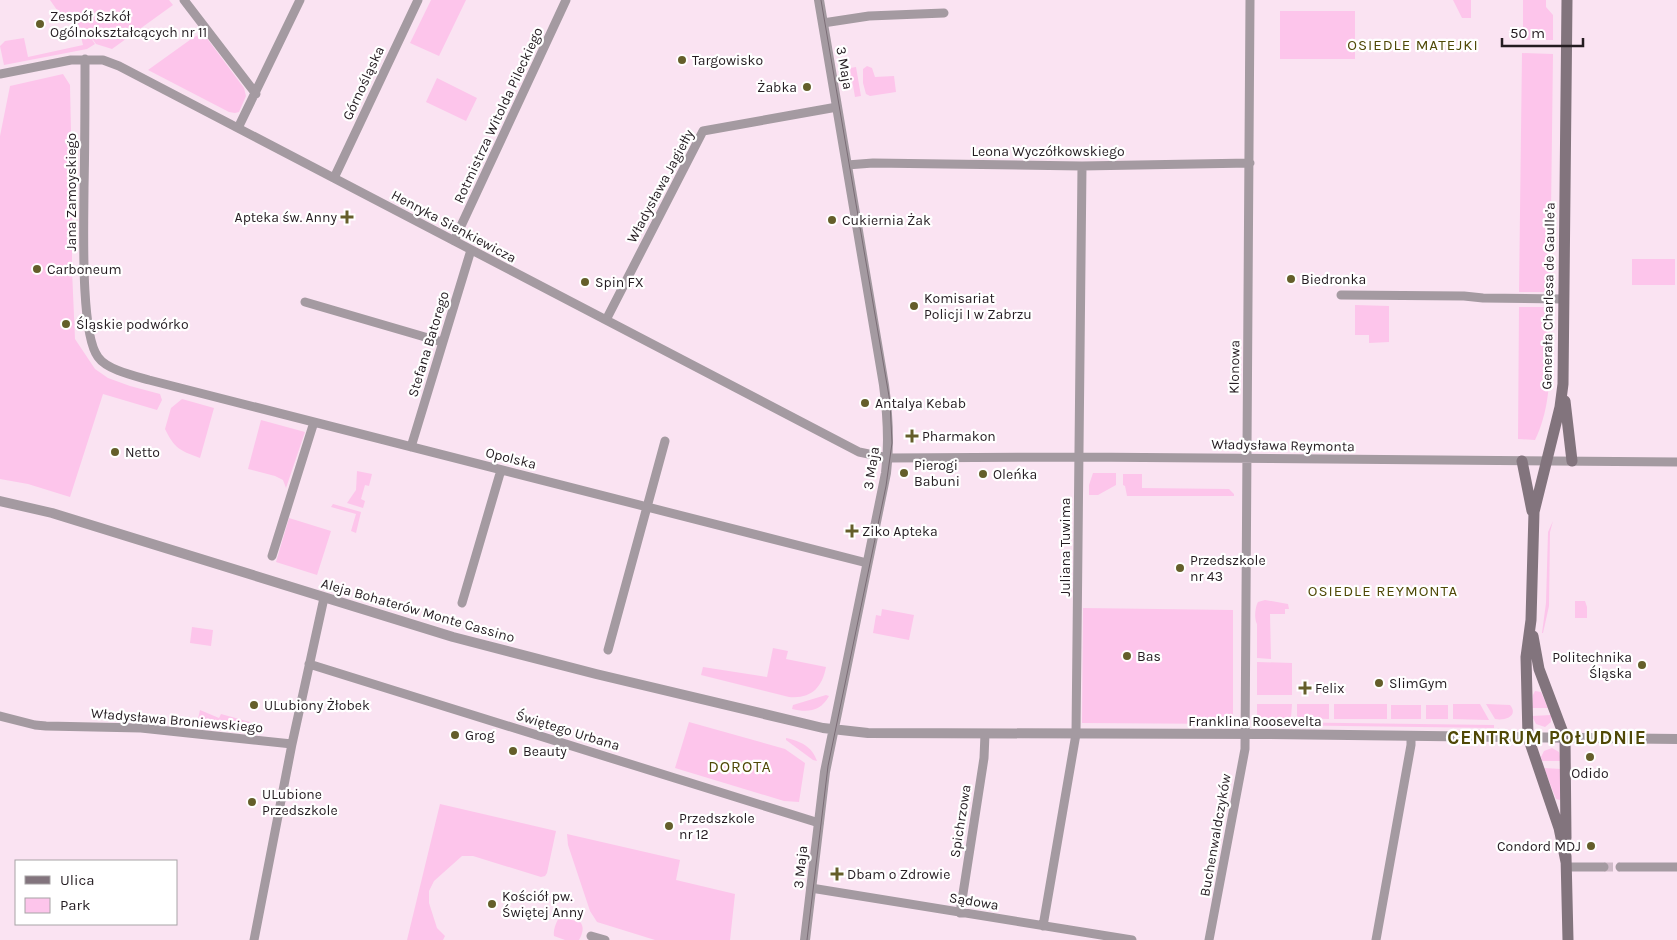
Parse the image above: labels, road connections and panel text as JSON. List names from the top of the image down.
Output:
{
  "streets": {
    "main road": ["Generała Charlesa de Gaulle'a"],
    "street": [
      "3 Maja",
      "Górnośląska",
      "Rotmistrza Witolda Pileckiego",
      "Leona Wyczółkowskiego",
      "Władysława Jagiełły",
      "Jana Zamoyskiego",
      "Henryka Sienkiewicza",
      "Stefana Batorego",
      "Klonowa",
      "Władysława Reymonta",
      "Opolska",
      "Juliana Tuwima",
      "Aleja Bohaterów Monte Cassino",
      "Władysława Broniewskiego",
      "Franklina Roosevelta",
      "Świętego Urbana",
      "Spichrzowa",
      "Buchenwaldczyków",
      "Sądowa"
    ]
  },
  "crossings": [
    ["3 Maja", "Leona Wyczółkowskiego"],
    ["3 Maja", "Władysława Jagiełły"],
    ["3 Maja", "Henryka Sienkiewicza"],
    ["3 Maja", "Władysława Reymonta"],
    ["3 Maja", "Opolska"],
    ["3 Maja", "Aleja Bohaterów Monte Cassino"],
    ["3 Maja", "Franklina Roosevelta"],
    ["3 Maja", "Świętego Urbana"],
    ["3 Maja", "Sądowa"],
    ["Górnośląska", "Henryka Sienkiewicza"],
    ["Rotmistrza Witolda Pileckiego", "Henryka Sienkiewicza"],
    ["Leona Wyczółkowskiego", "Klonowa"],
    ["Leona Wyczółkowskiego", "Juliana Tuwima"],
    ["Władysława Jagiełły", "Henryka Sienkiewicza"],
    ["Jana Zamoyskiego", "Henryka Sienkiewicza"],
    ["Jana Zamoyskiego", "Opolska"],
    ["Henryka Sienkiewicza", "Stefana Batorego"],
    ["Henryka Sienkiewicza", "Władysława Reymonta"],
    ["Generała Charlesa de Gaulle'a", "Władysława Reymonta"],
    ["Generała Charlesa de Gaulle'a", "Franklina Roosevelta"],
    ["Stefana Batorego", "Opolska"],
    ["Klonowa", "Władysława Reymonta"],
    ["Klonowa", "Franklina Roosevelta"],
    ["Klonowa", "Buchenwaldczyków"],
    ["Władysława Reymonta", "Juliana Tuwima"],
    ["Juliana Tuwima", "Franklina Roosevelta"],
    ["Juliana Tuwima", "Sądowa"],
    ["Aleja Bohaterów Monte Cassino", "Franklina Roosevelta"],
    ["Franklina Roosevelta", "Spichrzowa"],
    ["Franklina Roosevelta", "Buchenwaldczyków"],
    ["Spichrzowa", "Sądowa"]
  ],
  "districts": [
    "OSIEDLE MATEJKI",
    "OSIEDLE REYMONTA",
    "CENTRUM POŁUDNIE",
    "DOROTA"
  ],
  "places": {
    "other": [
      "Zespół Szkół Ogólnokształcących nr 11",
      "Targowisko",
      "Żabka",
      "Cukiernia Żak",
      "Carboneum",
      "Biedronka",
      "Spin FX",
      "Komisariat Policji I w Zabrzu",
      "Śląskie podwórko",
      "Antalya Kebab",
      "Netto",
      "Pierogi Babuni",
      "Oleńka",
      "Przedszkole nr 43",
      "Bas",
      "Politechnika Śląska",
      "SlimGym",
      "ULubiony Żłobek",
      "Grog",
      "Beauty",
      "Odido",
      "ULubione Przedszkole",
      "Przedszkole nr 12",
      "Condord MDJ",
      "Kościół pw. Świętej Anny"
    ],
    "health": [
      "Apteka św. Anny",
      "Pharmakon",
      "Ziko Apteka",
      "Felix",
      "Dbam o Zdrowie"
    ]
  },
  "legend": ["Ulica", "Park"],
  "scale_bar": "50 m"
}
